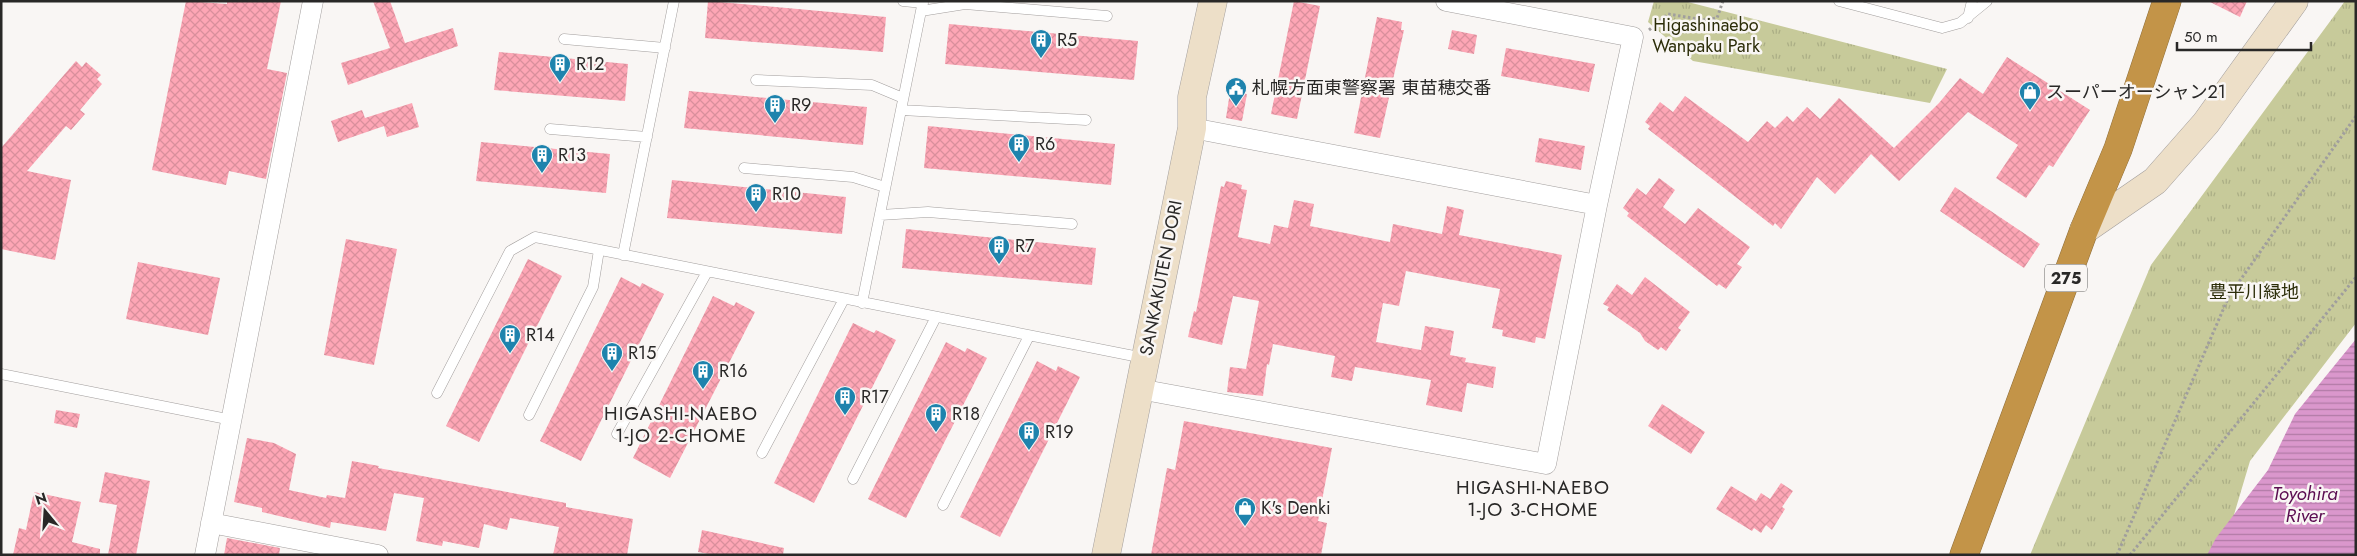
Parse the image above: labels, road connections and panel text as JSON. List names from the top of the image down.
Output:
{
  "streets": {
    "highway": ["275"],
    "street": ["SANKAKUTEN DORI"]
  },
  "districts": ["HIGASHI-NAEBO 1-JO 2-CHOME", "HIGASHI-NAEBO 1-JO 3-CHOME"],
  "water": ["Toyohira River"],
  "parks": ["Higashinaebo Wanpaku Park", "豊平川緑地"],
  "places": {
    "building": [
      "R5",
      "R12",
      "R9",
      "R6",
      "R13",
      "R10",
      "R7",
      "R14",
      "R15",
      "R16",
      "R17",
      "R18",
      "R19"
    ],
    "public building": ["札幌方面東警察署 東苗穂交番"],
    "shop": ["スーパーオーシャン21", "K's Denki"]
  },
  "scale_bar": "50 m",
  "north": "top"
}
